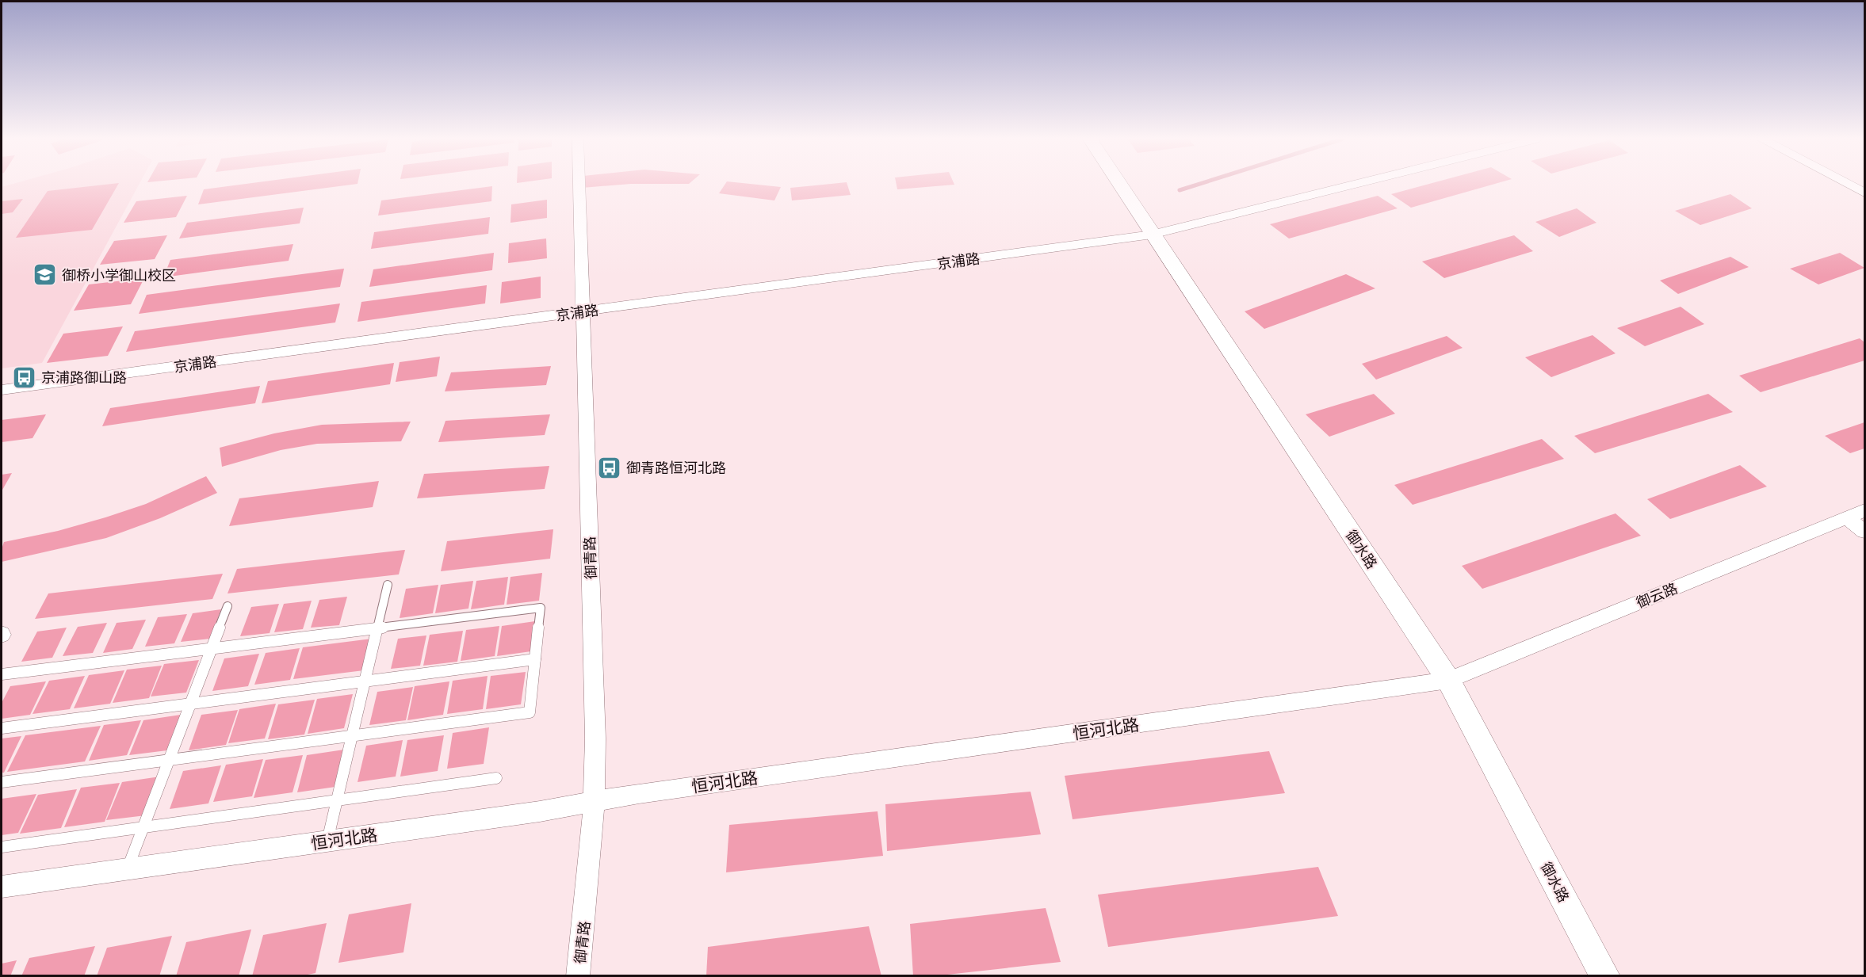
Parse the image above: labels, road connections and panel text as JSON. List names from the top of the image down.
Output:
{
  "streets": {
    "street": [
      "京浦路",
      "御水路",
      "御青路",
      "御云路",
      "恒河北路"
    ]
  },
  "crossings": [
    ["京浦路", "御水路"],
    ["京浦路", "御青路"],
    ["御水路", "御云路"],
    ["御水路", "恒河北路"],
    ["御青路", "恒河北路"],
    ["御云路", "恒河北路"]
  ],
  "places": {
    "school or university": ["御桥小学御山校区"],
    "bus stop": ["京浦路御山路", "御青路恒河北路"]
  }
}
